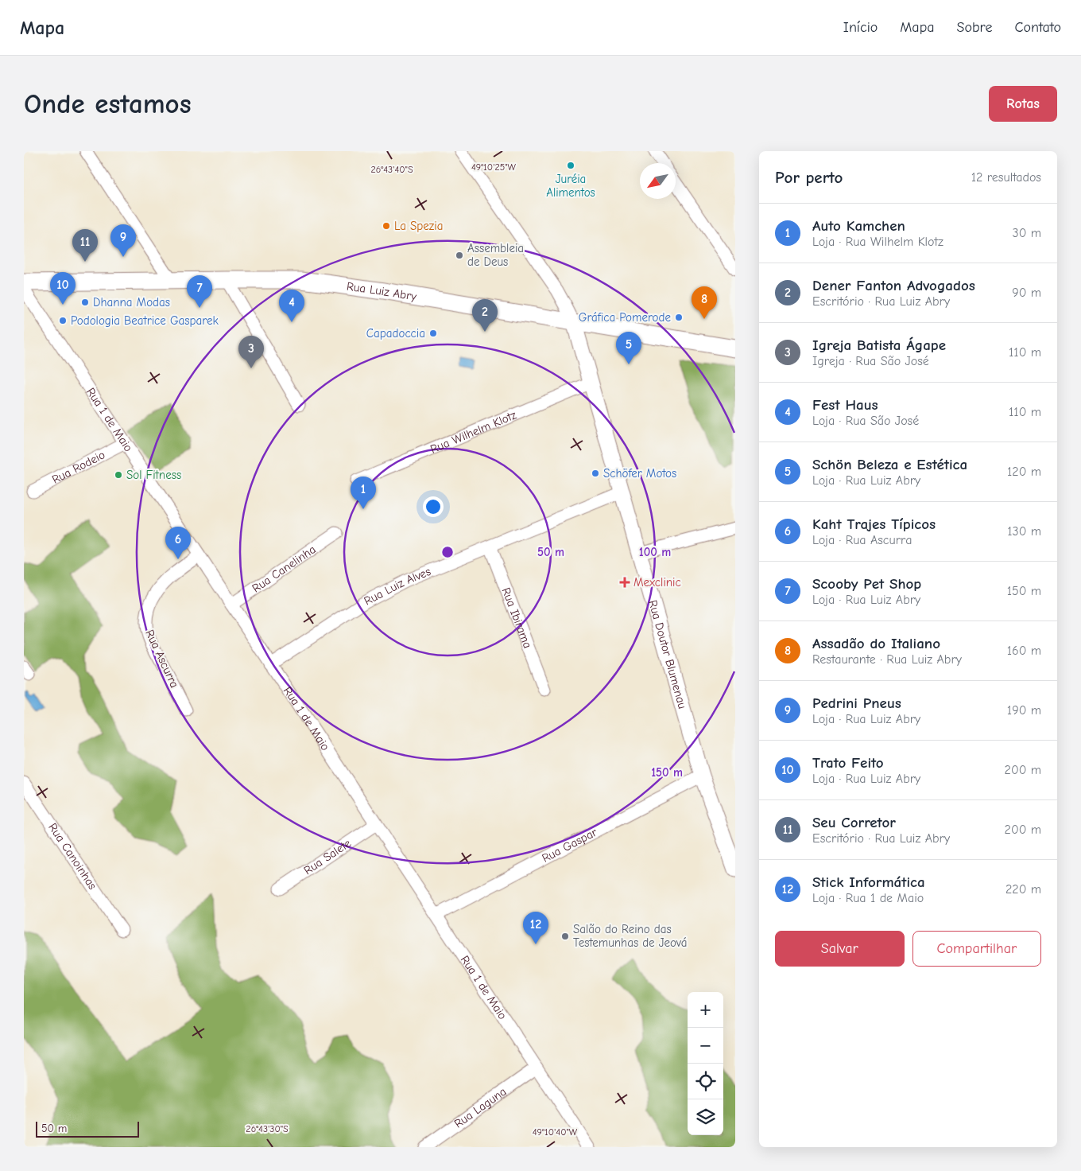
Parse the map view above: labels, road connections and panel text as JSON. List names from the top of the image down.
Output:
{
  "streets": {
    "main road": ["Rua Luiz Abry"],
    "street": [
      "Rua 1 de Maio",
      "Rua Wilhelm Klotz",
      "Rua Rodeio",
      "Rua Canelinha",
      "Rua Luiz Alves",
      "Rua Ibirama",
      "Rua Doutor Blumenau",
      "Rua Ascurra",
      "Rua Gaspar",
      "Rua Salete",
      "Rua Canoinhas",
      "Rua Laguna"
    ]
  },
  "crossings": [
    ["Rua Luiz Abry", "Rua Doutor Blumenau"],
    ["Rua 1 de Maio", "Rua Rodeio"],
    ["Rua 1 de Maio", "Rua Canelinha"],
    ["Rua 1 de Maio", "Rua Luiz Alves"],
    ["Rua 1 de Maio", "Rua Ascurra"],
    ["Rua 1 de Maio", "Rua Gaspar"],
    ["Rua 1 de Maio", "Rua Salete"],
    ["Rua 1 de Maio", "Rua Laguna"],
    ["Rua Wilhelm Klotz", "Rua Doutor Blumenau"],
    ["Rua Luiz Alves", "Rua Ibirama"],
    ["Rua Luiz Alves", "Rua Doutor Blumenau"],
    ["Rua Doutor Blumenau", "Rua Gaspar"]
  ],
  "places": {
    "other": [
      "Juréia Alimentos",
      "La Spezia",
      "Assembleia de Deus",
      "Dhanna Modas",
      "Gráfica Pomerode",
      "Podologia Beatrice Gasparek",
      "Capadoccia",
      "Schöfer Motos",
      "Sol Fitness",
      "Salão do Reino das Testemunhas de Jeová"
    ],
    "health": ["Mexclinic"]
  },
  "scale_bar": "50 m",
  "north": "bottom left",
  "page": {
    "header": "Mapa",
    "nav": [
      "Início",
      "Mapa",
      "Sobre",
      "Contato"
    ],
    "buttons": [
      "Rotas",
      ["Salvar", "Compartilhar"]
    ],
    "title": "Onde estamos",
    "heading": ["Por perto", "12 resultados"],
    "list": [
      {
        "mark": "1",
        "name": "Auto Kamchen",
        "note": "Loja · Rua Wilhelm Klotz",
        "value": "30 m"
      },
      {
        "mark": "2",
        "name": "Dener Fanton Advogados",
        "note": "Escritório · Rua Luiz Abry",
        "value": "90 m"
      },
      {
        "mark": "3",
        "name": "Igreja Batista Ágape",
        "note": "Igreja · Rua São José",
        "value": "110 m"
      },
      {
        "mark": "4",
        "name": "Fest Haus",
        "note": "Loja · Rua São José",
        "value": "110 m"
      },
      {
        "mark": "5",
        "name": "Schön Beleza e Estética",
        "note": "Loja · Rua Luiz Abry",
        "value": "120 m"
      },
      {
        "mark": "6",
        "name": "Kaht Trajes Típicos",
        "note": "Loja · Rua Ascurra",
        "value": "130 m"
      },
      {
        "mark": "7",
        "name": "Scooby Pet Shop",
        "note": "Loja · Rua Luiz Abry",
        "value": "150 m"
      },
      {
        "mark": "8",
        "name": "Assadão do Italiano",
        "note": "Restaurante · Rua Luiz Abry",
        "value": "160 m"
      },
      {
        "mark": "9",
        "name": "Pedrini Pneus",
        "note": "Loja · Rua Luiz Abry",
        "value": "190 m"
      },
      {
        "mark": "10",
        "name": "Trato Feito",
        "note": "Loja · Rua Luiz Abry",
        "value": "200 m"
      },
      {
        "mark": "11",
        "name": "Seu Corretor",
        "note": "Escritório · Rua Luiz Abry",
        "value": "200 m"
      },
      {
        "mark": "12",
        "name": "Stick Informática",
        "note": "Loja · Rua 1 de Maio",
        "value": "220 m"
      }
    ],
    "pins": [
      "9",
      "11",
      "10",
      "7",
      "8",
      "4",
      "2",
      "5",
      "3",
      "1",
      "6",
      "12"
    ],
    "map_buttons": ["+", "−"],
    "scale": "50 m"
  },
  "coordinates": [
    "49°10'25\"W",
    "26°43'40\"S",
    "26°43'30\"S",
    "49°10'40\"W"
  ],
  "rings": ["50 m", "100 m", "150 m"]
}
